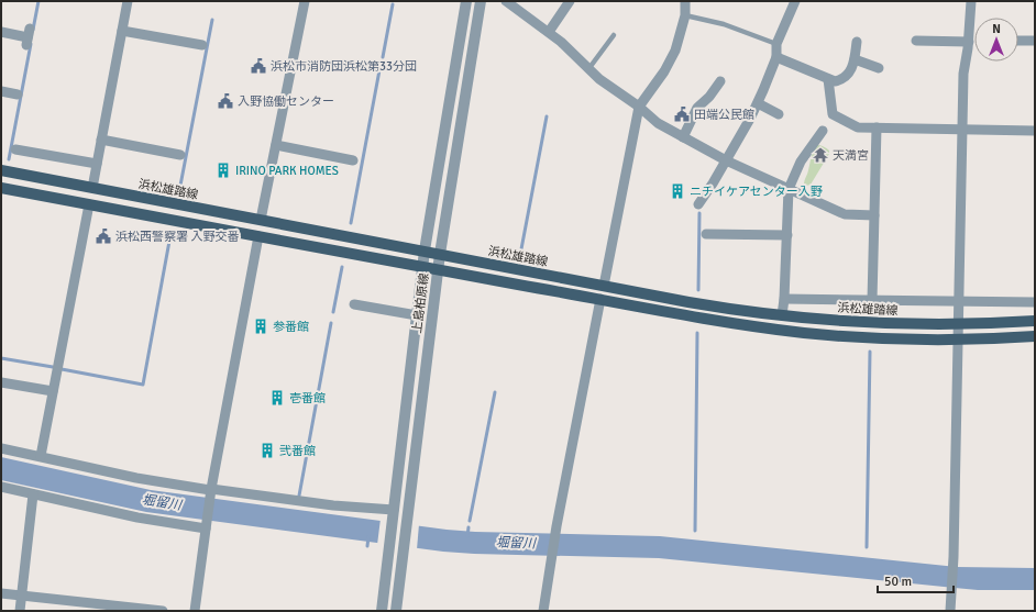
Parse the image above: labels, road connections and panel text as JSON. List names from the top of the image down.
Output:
{
  "streets": {
    "main road": ["浜松雄踏線"],
    "street": ["上島柏原線"]
  },
  "crossings": [
    ["浜松雄踏線", "上島柏原線"]
  ],
  "water": ["堀留川"],
  "places": {
    "public building": [
      "浜松市消防団浜松第33分団",
      "入野協働センター",
      "田端公民館",
      "浜松西警察署 入野交番"
    ],
    "temple": ["天満宮"],
    "building": [
      "IRINO PARK HOMES",
      "ニチイケアセンター入野",
      "参番館",
      "壱番館",
      "弐番館"
    ]
  },
  "scale_bar": "50 m",
  "north": "top"
}
